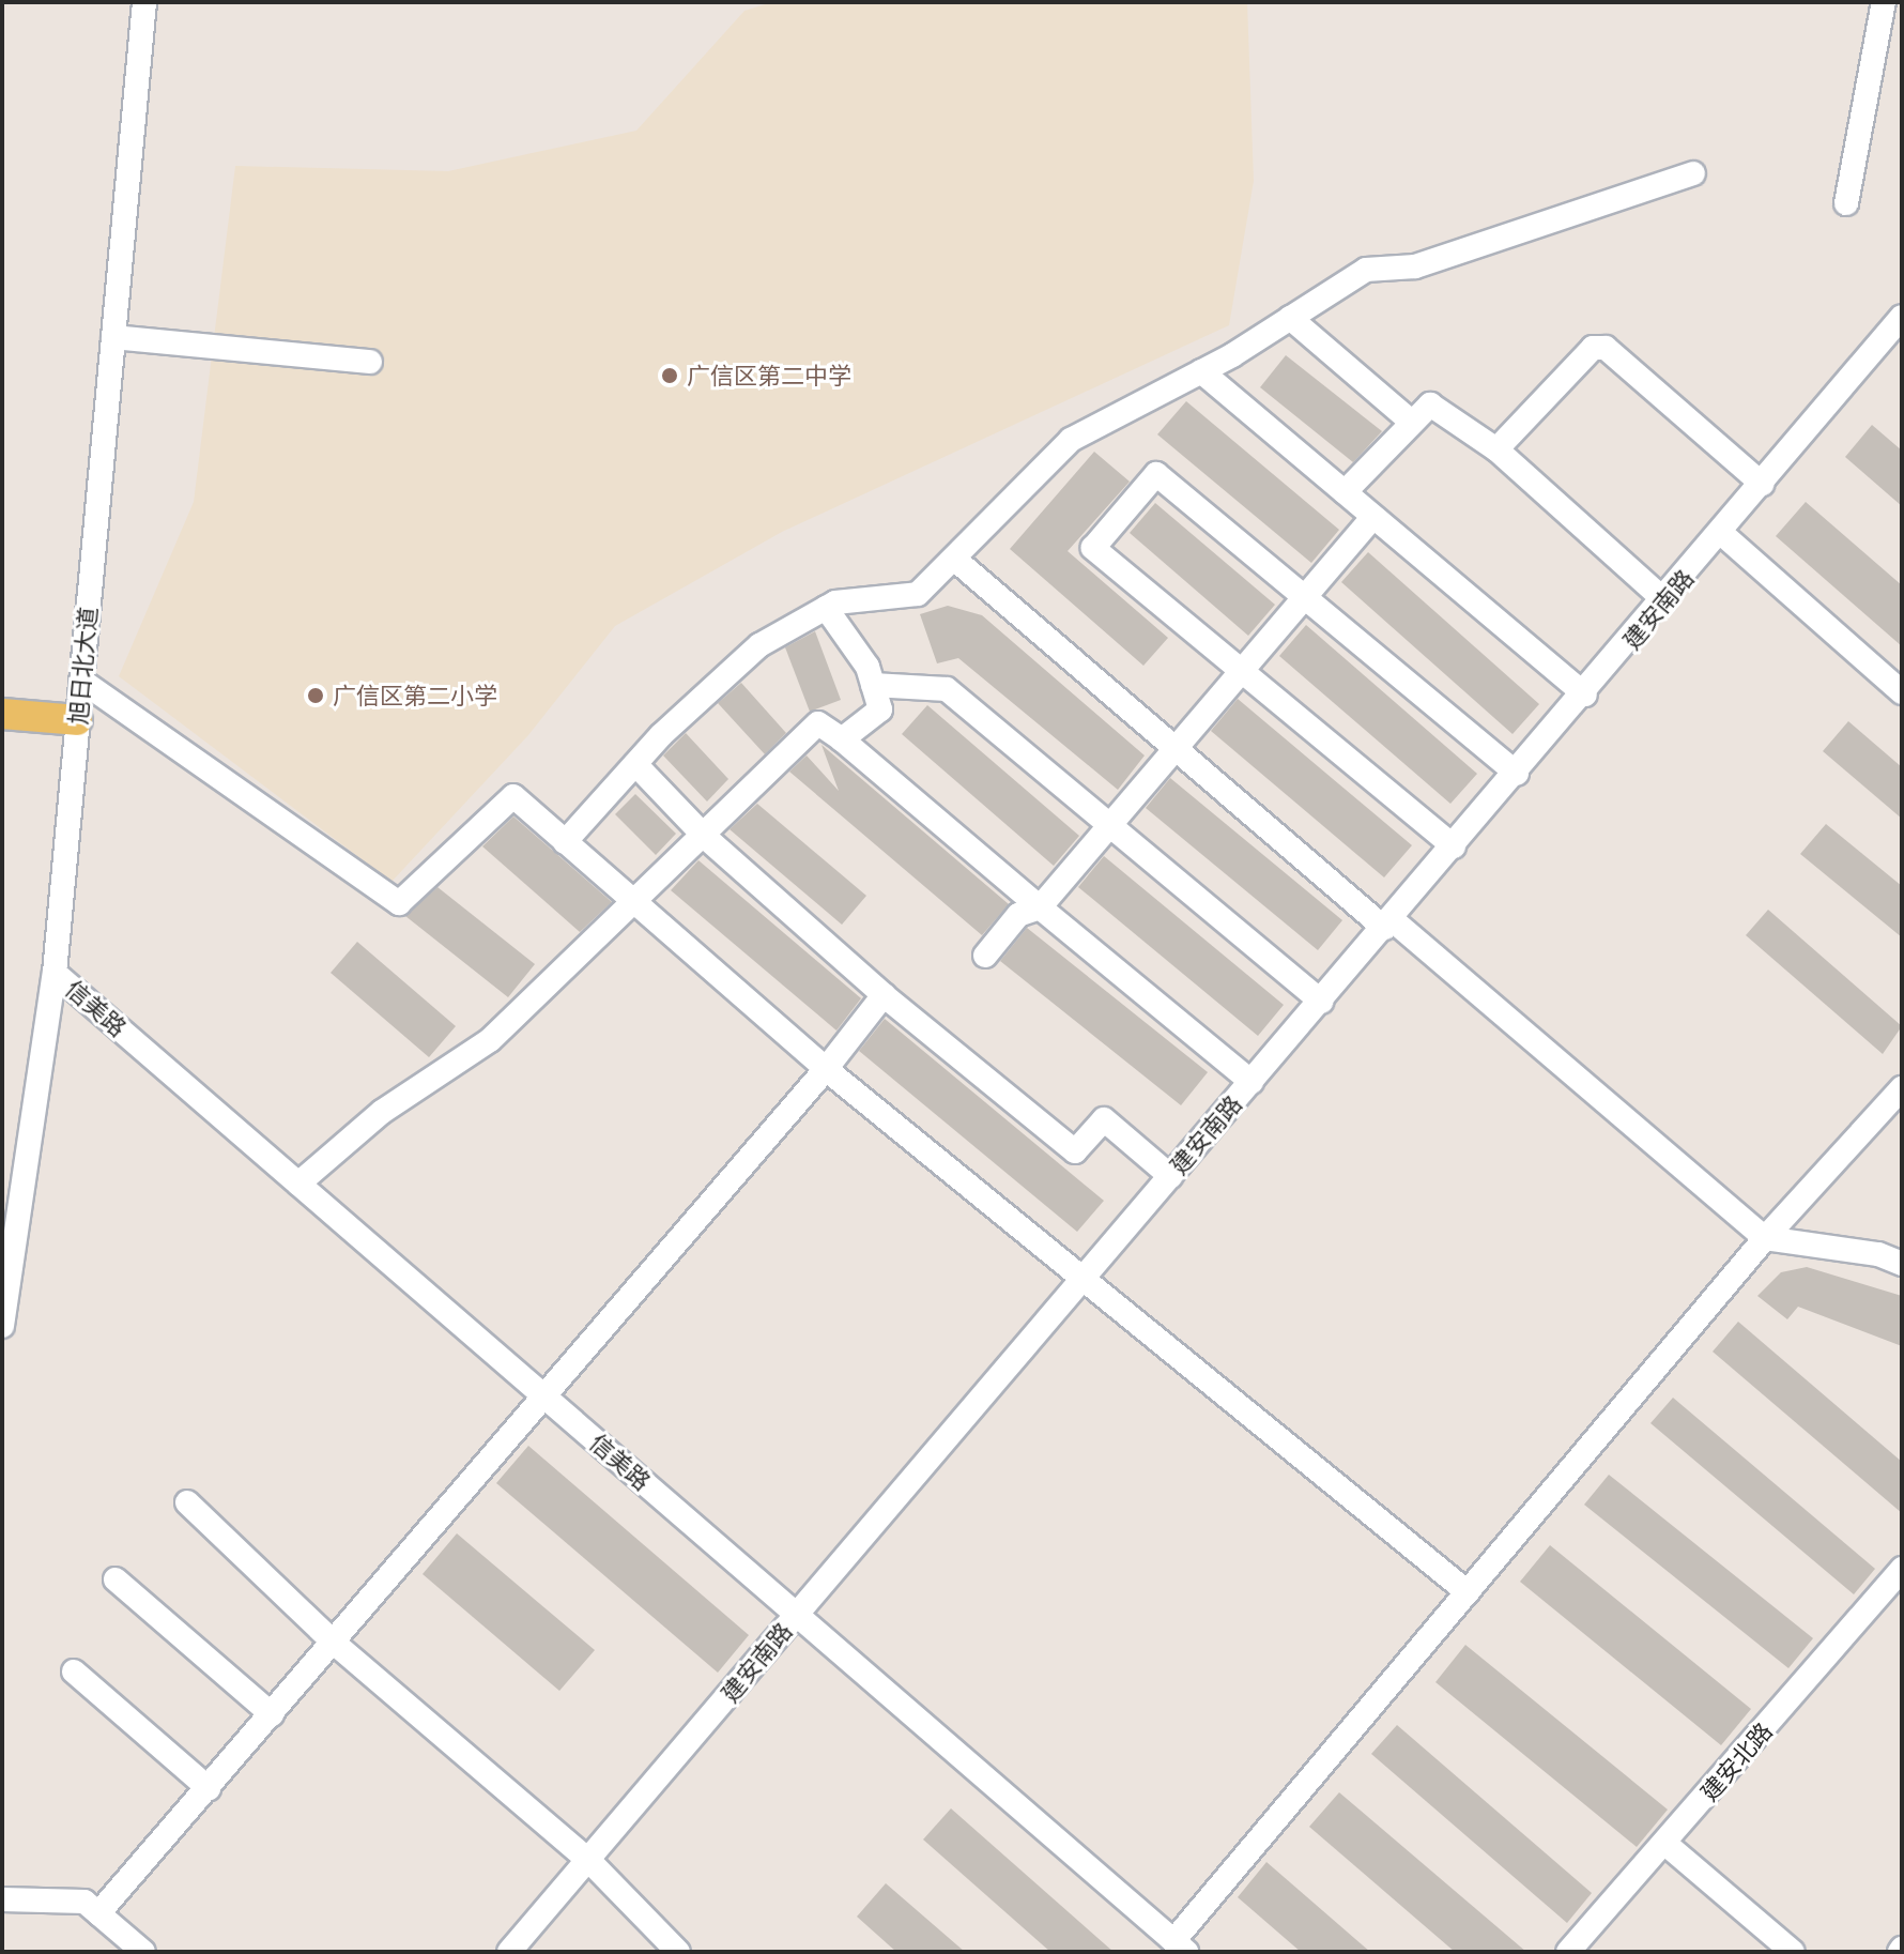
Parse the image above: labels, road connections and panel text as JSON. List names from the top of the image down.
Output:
{
  "streets": {
    "street": [
      "建安南路",
      "旭日北大道",
      "信美路",
      "建安北路"
    ]
  },
  "crossings": [
    ["建安南路", "信美路"],
    ["旭日北大道", "信美路"]
  ],
  "places": ["广信区第二中学", "广信区第二小学"]
}
